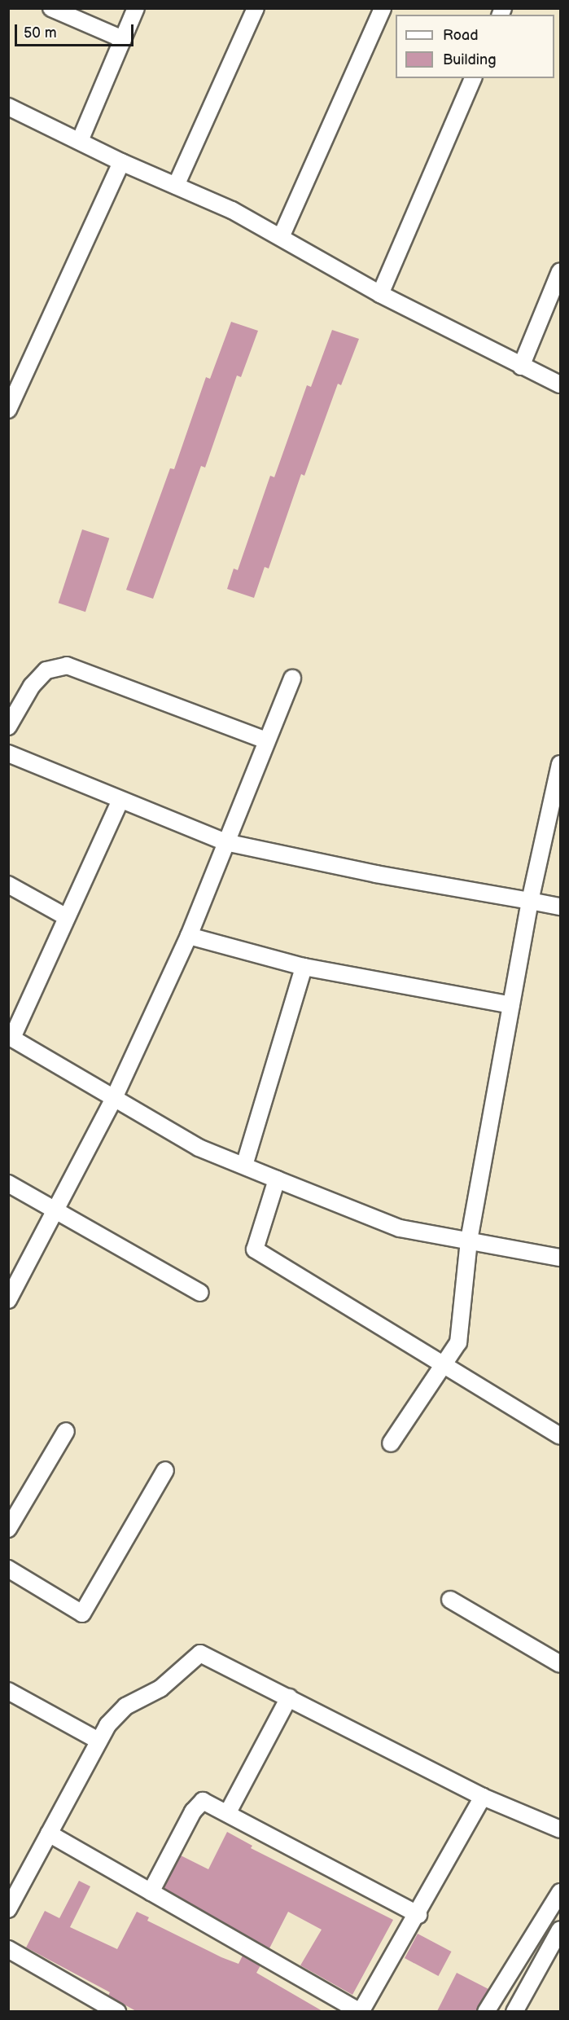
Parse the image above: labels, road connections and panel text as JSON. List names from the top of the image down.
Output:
{
  "legend": ["Road", "Building"],
  "scale_bar": "50 m"
}
